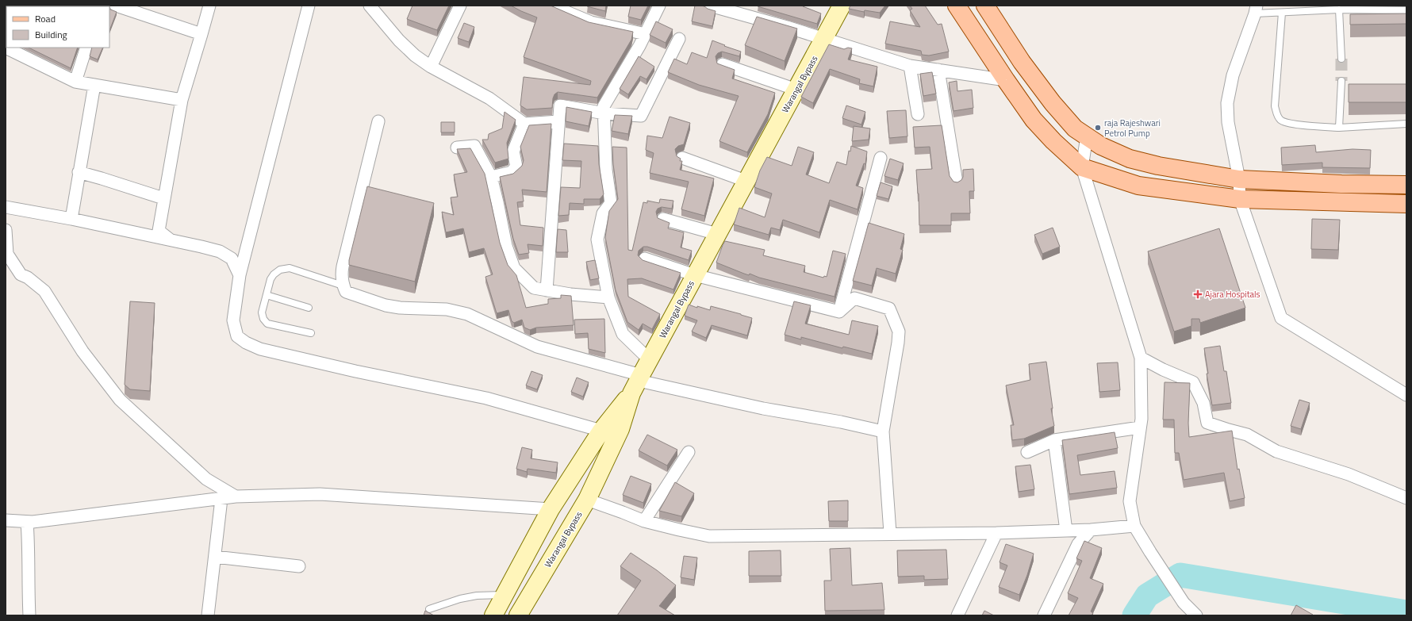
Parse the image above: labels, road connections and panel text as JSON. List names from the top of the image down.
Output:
{
  "streets": {
    "main road": ["Warangal Bypass"]
  },
  "places": {
    "other": ["raja Rajeshwari Petrol Pump"],
    "health": ["Ajara Hospitals"]
  },
  "legend": ["Road", "Building"]
}
